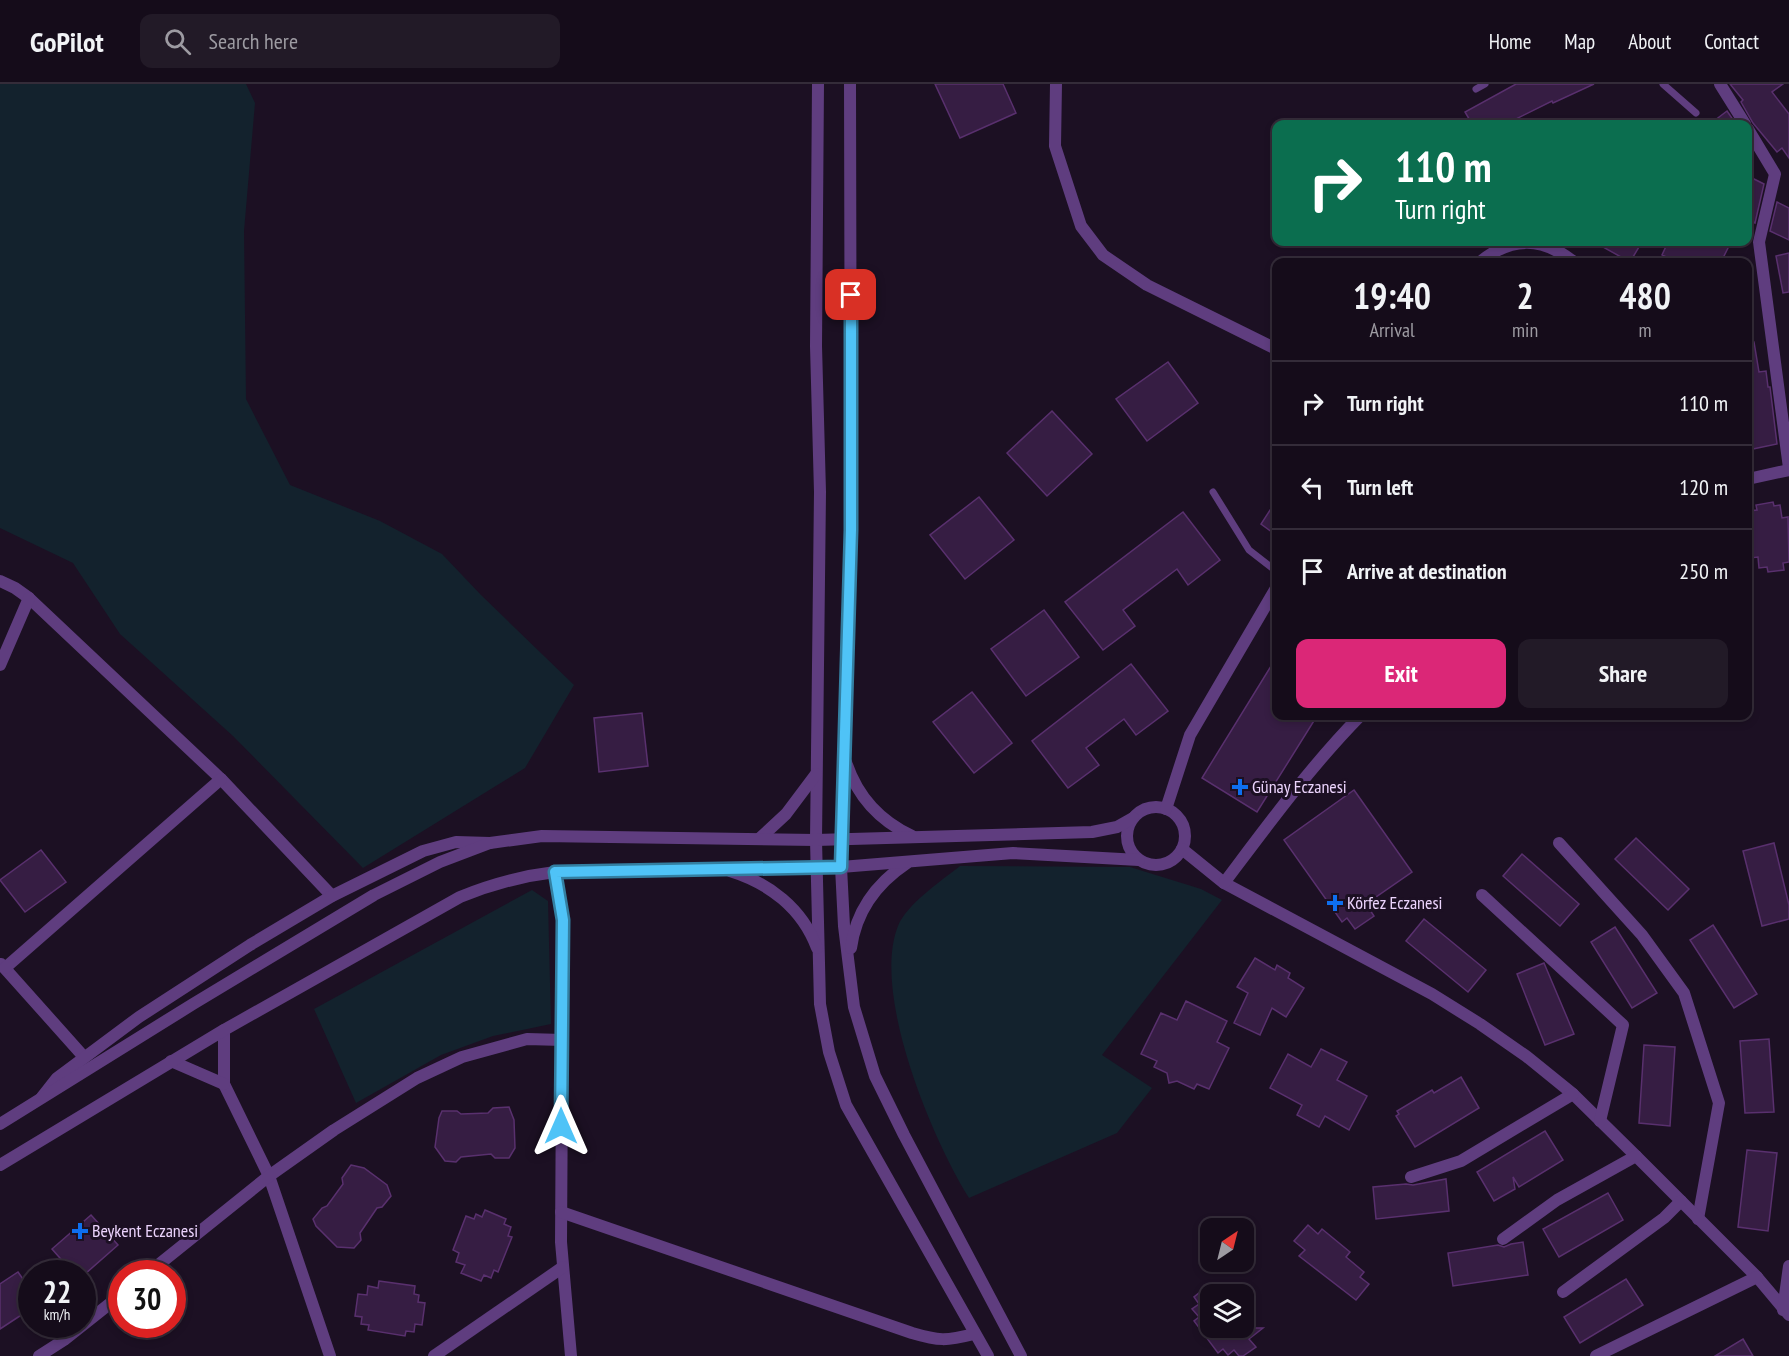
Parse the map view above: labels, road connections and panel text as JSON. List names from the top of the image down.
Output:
{
  "places": {
    "health": ["Günay Eczanesi", "Körfez Eczanesi", "Beykent Eczanesi"]
  },
  "north": "top right",
  "page": {
    "header": "GoPilot",
    "search": "Search here",
    "nav": [
      "Home",
      "Map",
      "About",
      "Contact"
    ],
    "turn": ["110 m", "Turn right"],
    "eta": [
      "19:40",
      "Arrival",
      "2",
      "min",
      "480",
      "m"
    ],
    "list": [
      {
        "name": "Turn right",
        "value": "110 m"
      },
      {
        "name": "Turn left",
        "value": "120 m"
      },
      {
        "name": "Arrive at destination",
        "value": "250 m"
      }
    ],
    "buttons": ["Exit", "Share"],
    "speed": "22 km/h",
    "limit": "30"
  }
}
